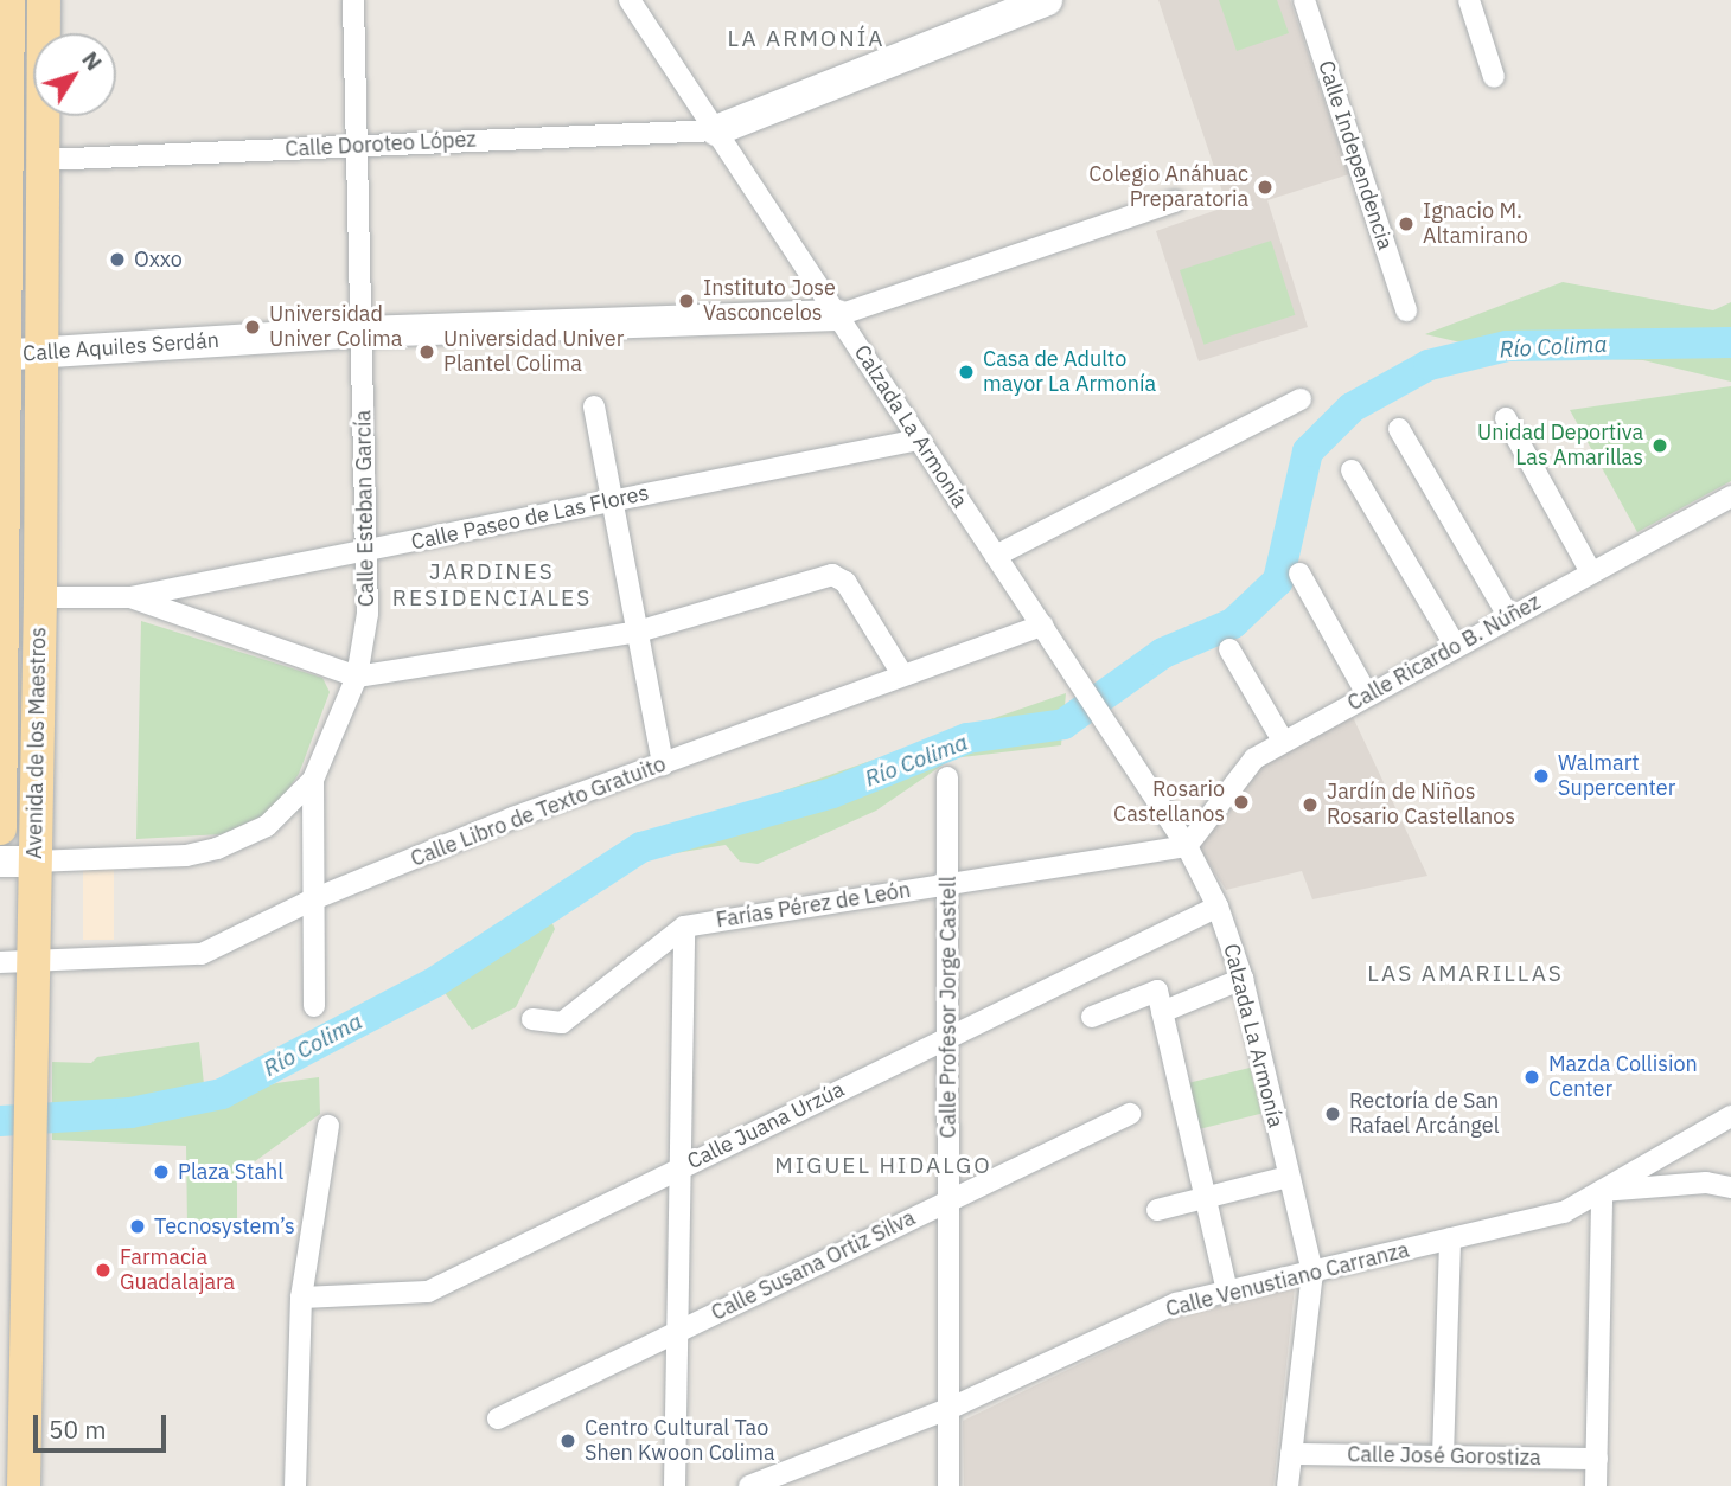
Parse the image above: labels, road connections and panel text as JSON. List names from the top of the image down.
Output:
{
  "streets": {
    "main road": ["Avenida de los Maestros"],
    "street": [
      "Calle Doroteo López",
      "Calle Independencia",
      "Calle Aquiles Serdán",
      "Calzada La Armonía",
      "Calle Esteban García",
      "Calle Paseo de Las Flores",
      "Calle Ricardo B. Núñez",
      "Calle Libro de Texto Gratuito",
      "Farías Pérez de León",
      "Calle Profesor Jorge Castell",
      "Calle Juana Urzúa",
      "Calle Susana Ortiz Silva",
      "Calle Venustiano Carranza",
      "Calle José Gorostiza"
    ]
  },
  "crossings": [
    ["Calle Doroteo López", "Calzada La Armonía"],
    ["Calle Doroteo López", "Calle Esteban García"],
    ["Calle Doroteo López", "Avenida de los Maestros"],
    ["Calle Aquiles Serdán", "Calzada La Armonía"],
    ["Calle Aquiles Serdán", "Calle Esteban García"],
    ["Calle Aquiles Serdán", "Avenida de los Maestros"],
    ["Calzada La Armonía", "Calle Paseo de Las Flores"],
    ["Calzada La Armonía", "Calle Ricardo B. Núñez"],
    ["Calzada La Armonía", "Calle Libro de Texto Gratuito"],
    ["Calzada La Armonía", "Farías Pérez de León"],
    ["Calzada La Armonía", "Calle Juana Urzúa"],
    ["Calzada La Armonía", "Calle Venustiano Carranza"],
    ["Calle Esteban García", "Calle Paseo de Las Flores"],
    ["Calle Esteban García", "Calle Libro de Texto Gratuito"],
    ["Calle Paseo de Las Flores", "Avenida de los Maestros"],
    ["Calle Ricardo B. Núñez", "Farías Pérez de León"],
    ["Avenida de los Maestros", "Calle Libro de Texto Gratuito"],
    ["Farías Pérez de León", "Calle Profesor Jorge Castell"],
    ["Calle Profesor Jorge Castell", "Calle Juana Urzúa"],
    ["Calle Profesor Jorge Castell", "Calle Susana Ortiz Silva"],
    ["Calle Profesor Jorge Castell", "Calle Venustiano Carranza"]
  ],
  "districts": [
    "LA ARMONÍA",
    "JARDINES RESIDENCIALES",
    "LAS AMARILLAS",
    "MIGUEL HIDALGO"
  ],
  "water": ["Río Colima"],
  "places": [
    "Colegio Anáhuac Preparatoria",
    "Ignacio M. Altamirano",
    "Oxxo",
    "Instituto Jose Vasconcelos",
    "Universidad Univer Colima",
    "Universidad Univer Plantel Colima",
    "Casa de Adulto mayor La Armonía",
    "Unidad Deportiva Las Amarillas",
    "Walmart Supercenter",
    "Rosario Castellanos",
    "Jardín de Niños Rosario Castellanos",
    "Mazda Collision Center",
    "Rectoría de San Rafael Arcángel",
    "Plaza Stahl",
    "Tecnosystem’s",
    "Farmacia Guadalajara",
    "Centro Cultural Tao Shen Kwoon Colima"
  ],
  "scale_bar": "50 m",
  "north": "top right"
}
